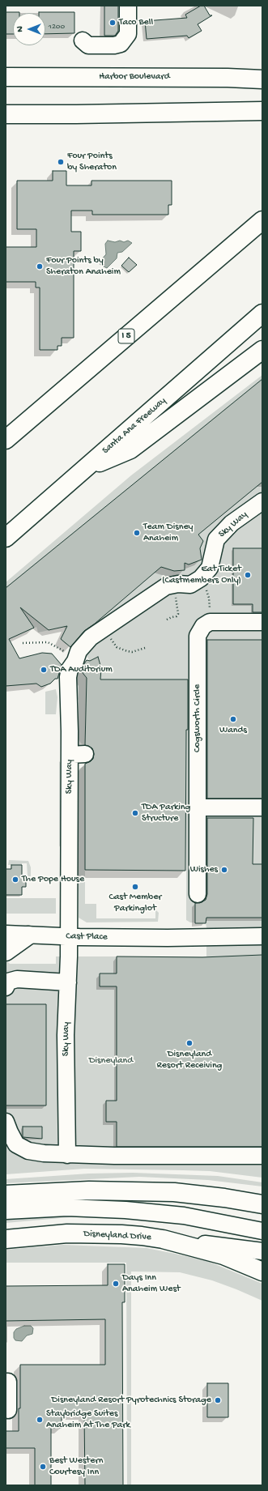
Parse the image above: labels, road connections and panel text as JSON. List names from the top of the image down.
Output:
{
  "streets": {
    "main road": [
      "Harbor Boulevard",
      "I 5",
      "Santa Ana Freeway",
      "Disneyland Drive"
    ],
    "street": ["Sky Way", "Cogsworth Circle", "Cast Place"]
  },
  "crossings": [
    ["Sky Way", "Cast Place"]
  ],
  "parks": ["Disneyland"],
  "places": [
    "Taco Bell",
    "Four Points by Sheraton",
    "Four Points by Sheraton Anaheim",
    "Team Disney Anaheim",
    "Eat Ticket (Castmembers Only)",
    "TDA Auditorium",
    "Wands",
    "TDA Parking Structure",
    "Wishes",
    "The Pope House",
    "Cast Member Parkinglot",
    "Disneyland Resort Receiving",
    "Days Inn Anaheim West",
    "Disneyland Resort Pyrotechnics Storage",
    "Staybridge Suites Anaheim At The Park",
    "Best Western Courtesy Inn"
  ],
  "house_numbers": ["1200"],
  "north": "left"
}
